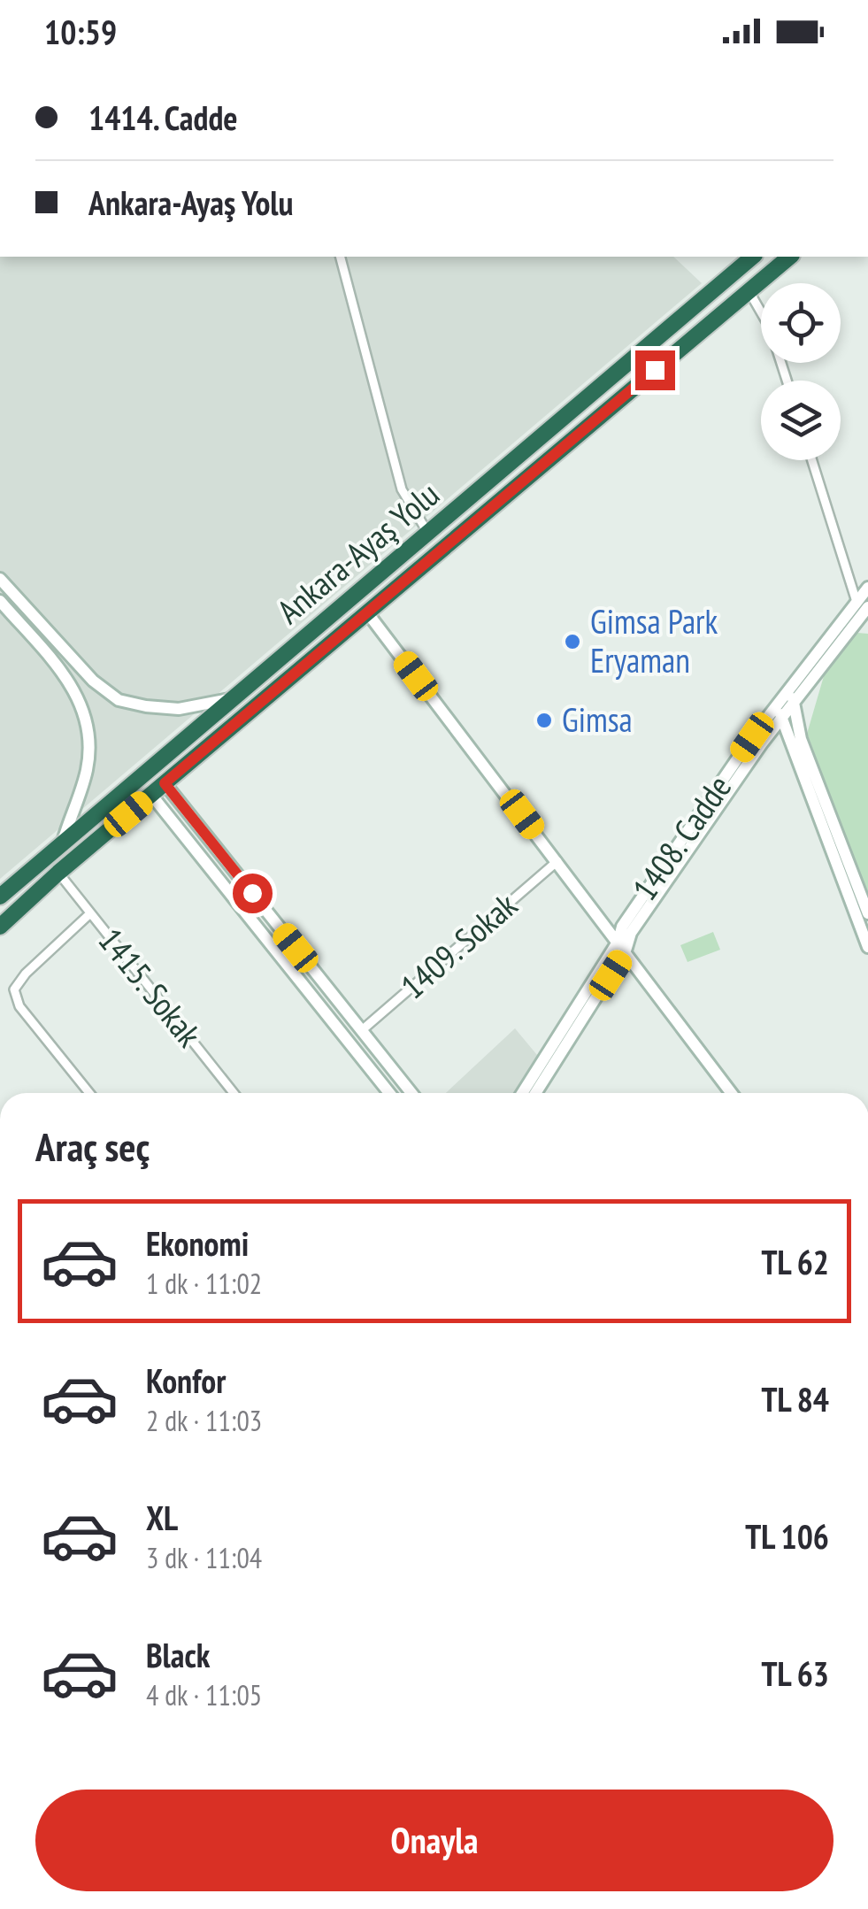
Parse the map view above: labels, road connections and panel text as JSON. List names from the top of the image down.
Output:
{
  "streets": {
    "highway": ["Ankara-Ayaş Yolu"],
    "main road": ["1408. Cadde"],
    "street": ["1409. Sokak", "1415. Sokak"]
  },
  "crossings": [
    ["Ankara-Ayaş Yolu", "1415. Sokak"]
  ],
  "places": ["Gimsa Park Eryaman", "Gimsa"],
  "page": {
    "status": "10:59",
    "banner": ["1414. Cadde", "Ankara-Ayaş Yolu"],
    "heading": "Araç seç",
    "list": [
      {
        "name": "Ekonomi",
        "note": "1 dk · 11:02",
        "value": "TL 62"
      },
      {
        "name": "Konfor",
        "note": "2 dk · 11:03",
        "value": "TL 84"
      },
      {
        "name": "XL",
        "note": "3 dk · 11:04",
        "value": "TL 106"
      },
      {
        "name": "Black",
        "note": "4 dk · 11:05",
        "value": "TL 63"
      }
    ],
    "buttons": "Onayla"
  }
}
